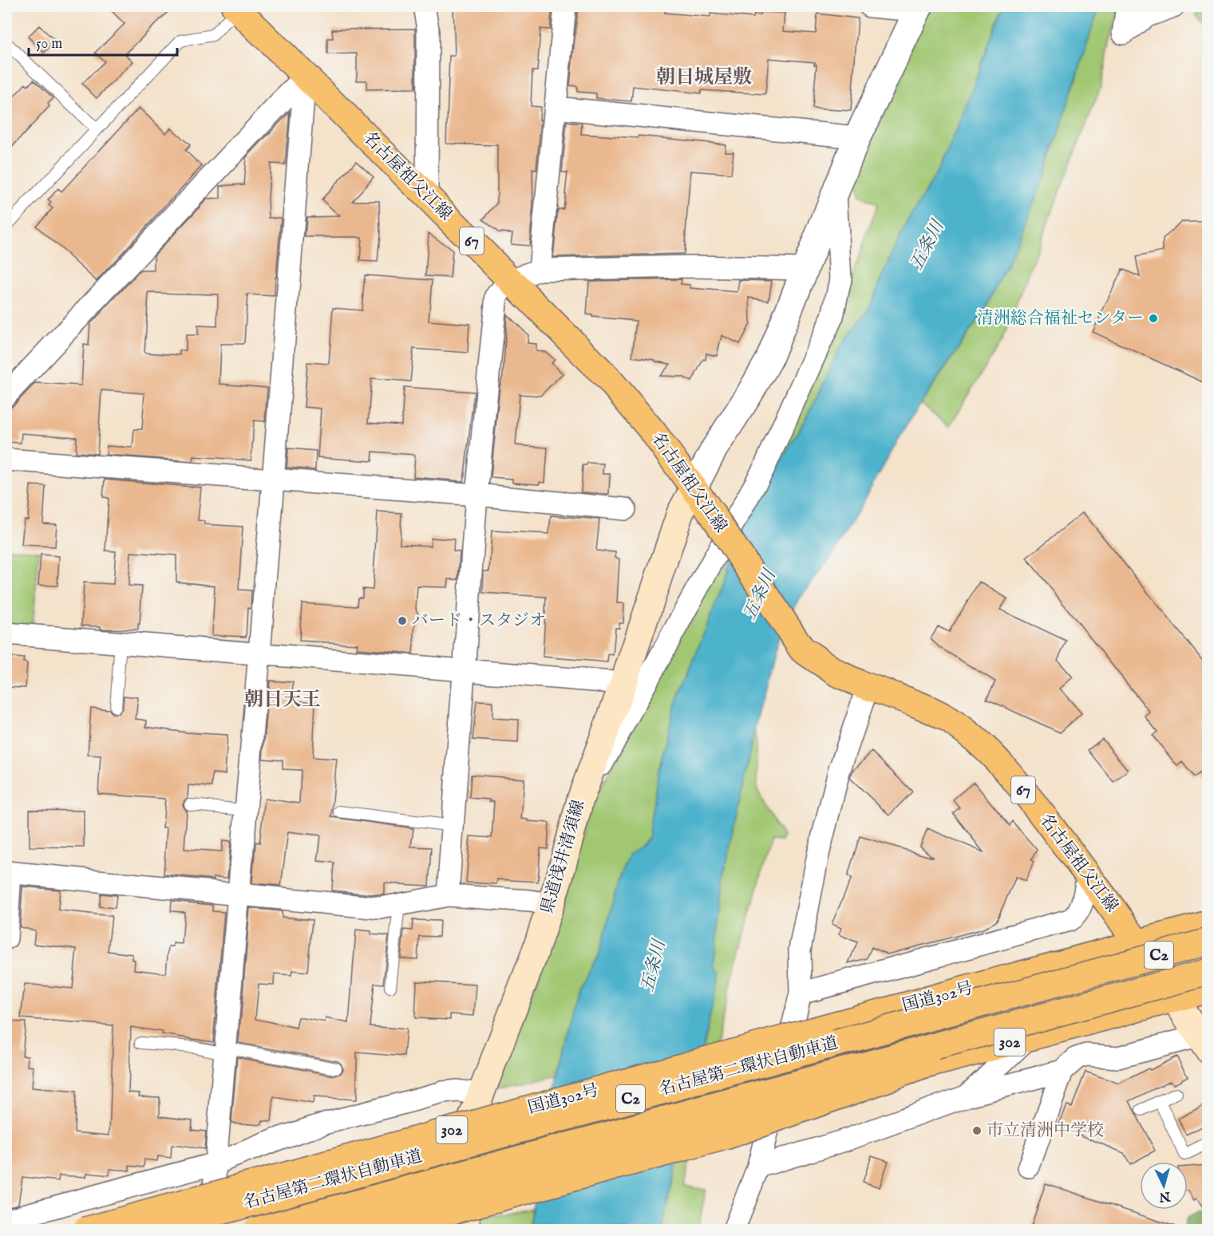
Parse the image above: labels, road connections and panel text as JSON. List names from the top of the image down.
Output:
{
  "streets": {
    "main road": [
      "名古屋祖父江線",
      "67",
      "県道浅井清須線",
      "C2",
      "国道302号",
      "302",
      "名古屋第二環状自動車道"
    ]
  },
  "crossings": [
    ["名古屋祖父江線", "県道浅井清須線"],
    ["名古屋祖父江線", "国道302号"]
  ],
  "districts": ["朝日城屋敷", "朝日天王"],
  "water": ["五条川"],
  "places": ["清洲総合福祉センター", "バード・スタジオ", "市立清洲中学校"],
  "scale_bar": "50 m",
  "north": "bottom"
}
